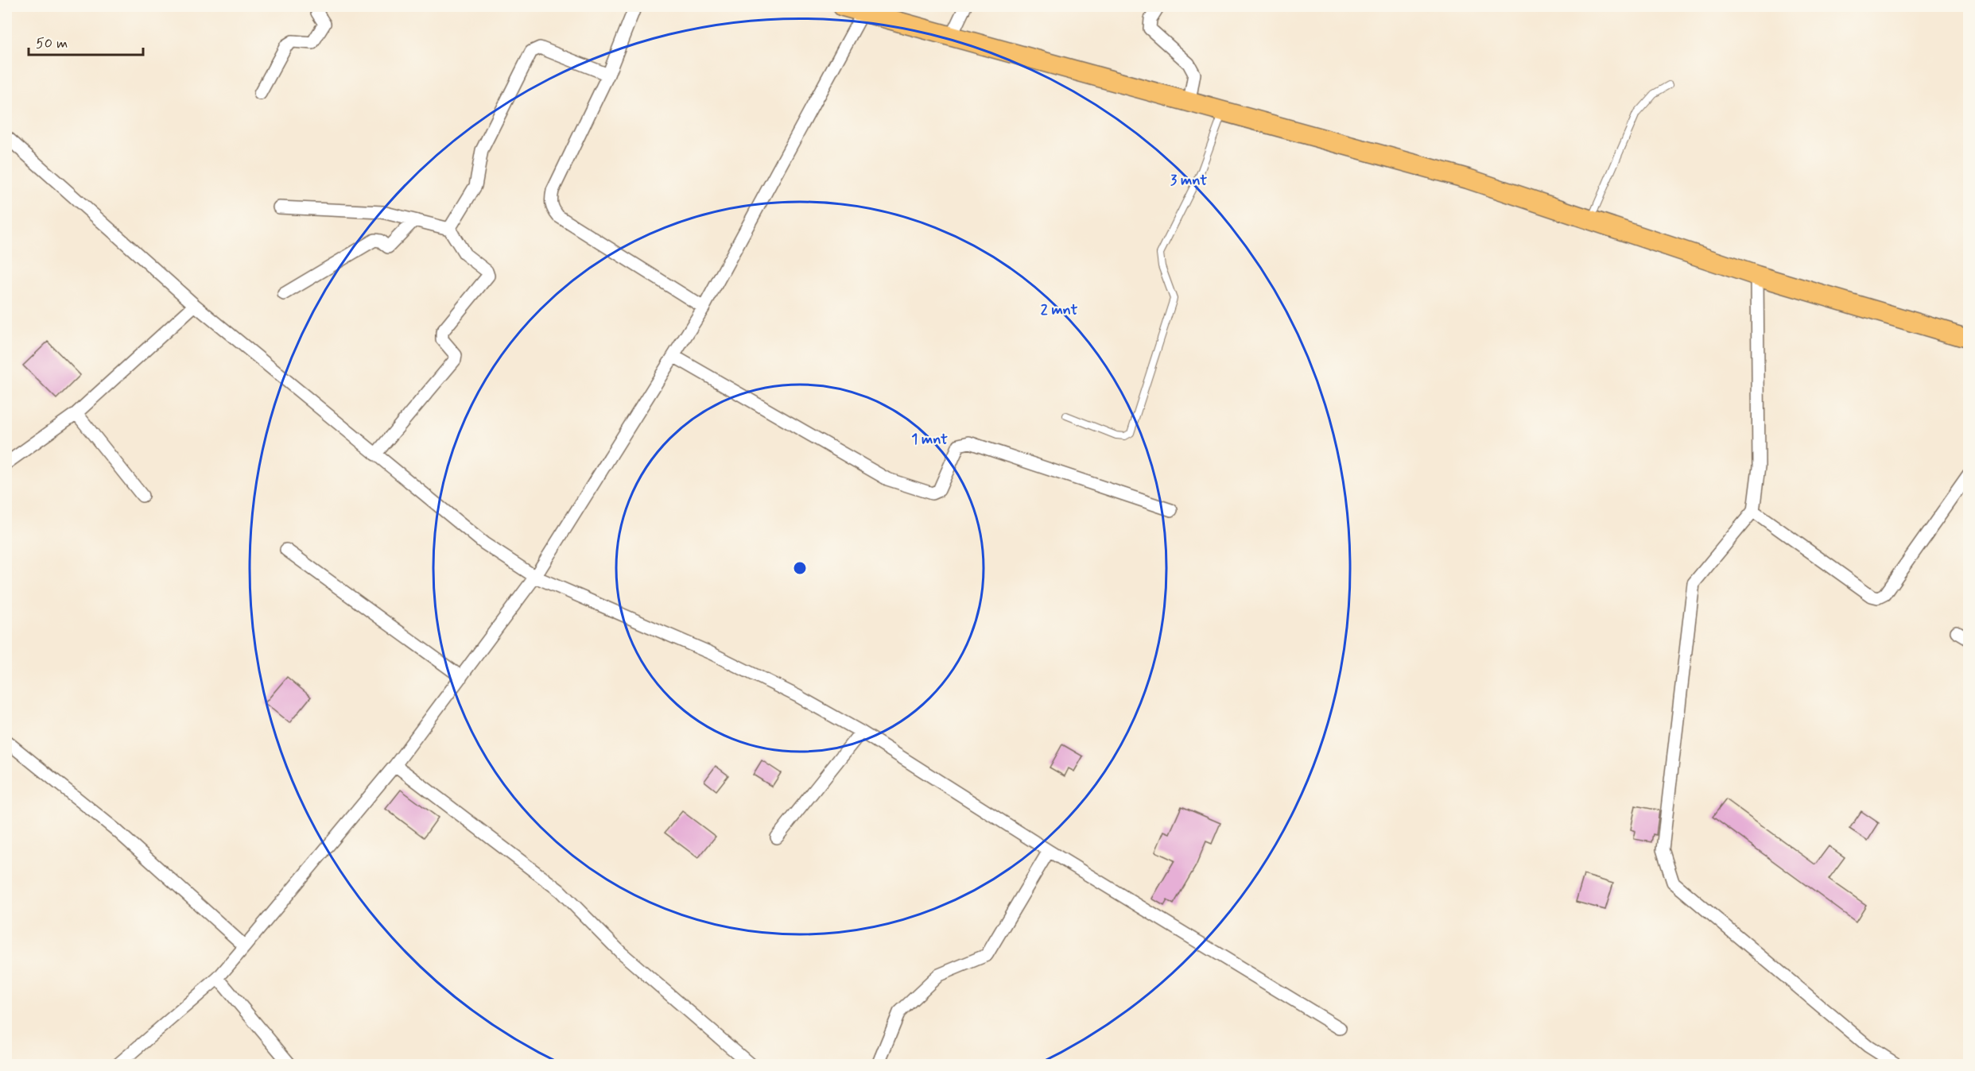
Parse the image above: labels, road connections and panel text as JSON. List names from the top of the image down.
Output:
{
  "scale_bar": "50 m",
  "rings": ["3 mnt", "2 mnt", "1 mnt"]
}
